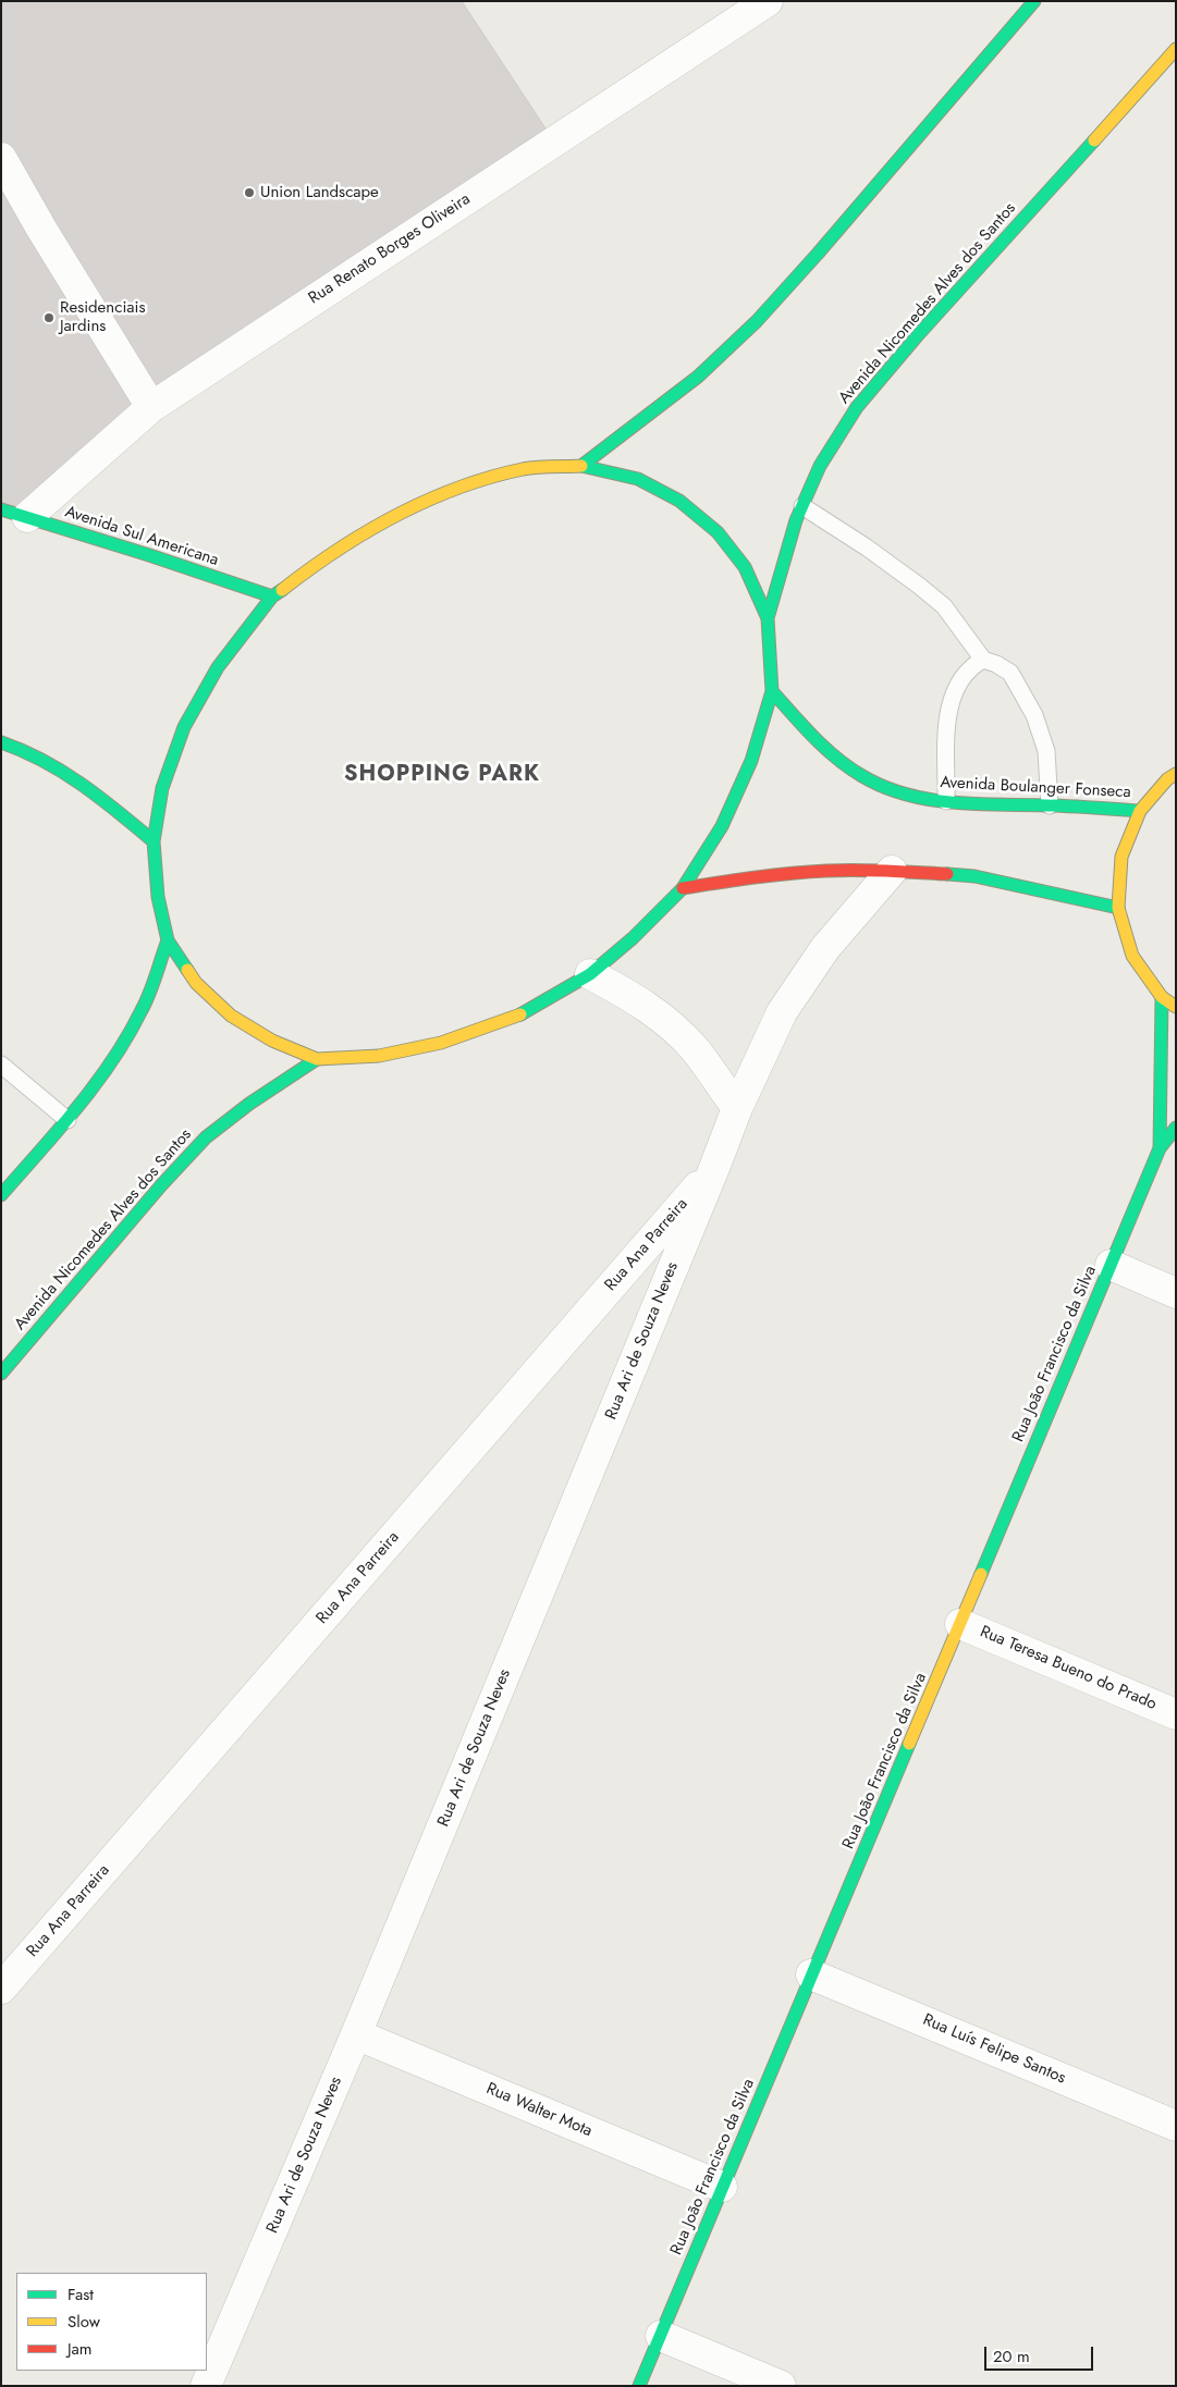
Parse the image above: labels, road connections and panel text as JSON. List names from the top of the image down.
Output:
{
  "streets": {
    "street": [
      "Rua Renato Borges Oliveira",
      "Avenida Nicomedes Alves dos Santos",
      "Avenida Sul Americana",
      "Avenida Boulanger Fonseca",
      "Rua Ana Parreira",
      "Rua Ari de Souza Neves",
      "Rua João Francisco da Silva",
      "Rua Teresa Bueno do Prado",
      "Rua Luís Felipe Santos",
      "Rua Walter Mota"
    ]
  },
  "crossings": [
    ["Rua Renato Borges Oliveira", "Avenida Sul Americana"],
    ["Rua Ana Parreira", "Rua Ari de Souza Neves"],
    ["Rua Ari de Souza Neves", "Rua Walter Mota"],
    ["Rua João Francisco da Silva", "Rua Teresa Bueno do Prado"],
    ["Rua João Francisco da Silva", "Rua Luís Felipe Santos"],
    ["Rua João Francisco da Silva", "Rua Walter Mota"]
  ],
  "districts": ["SHOPPING PARK"],
  "places": ["Union Landscape", "Residenciais Jardins"],
  "legend": ["Fast", "Slow", "Jam"],
  "scale_bar": "20 m"
}
